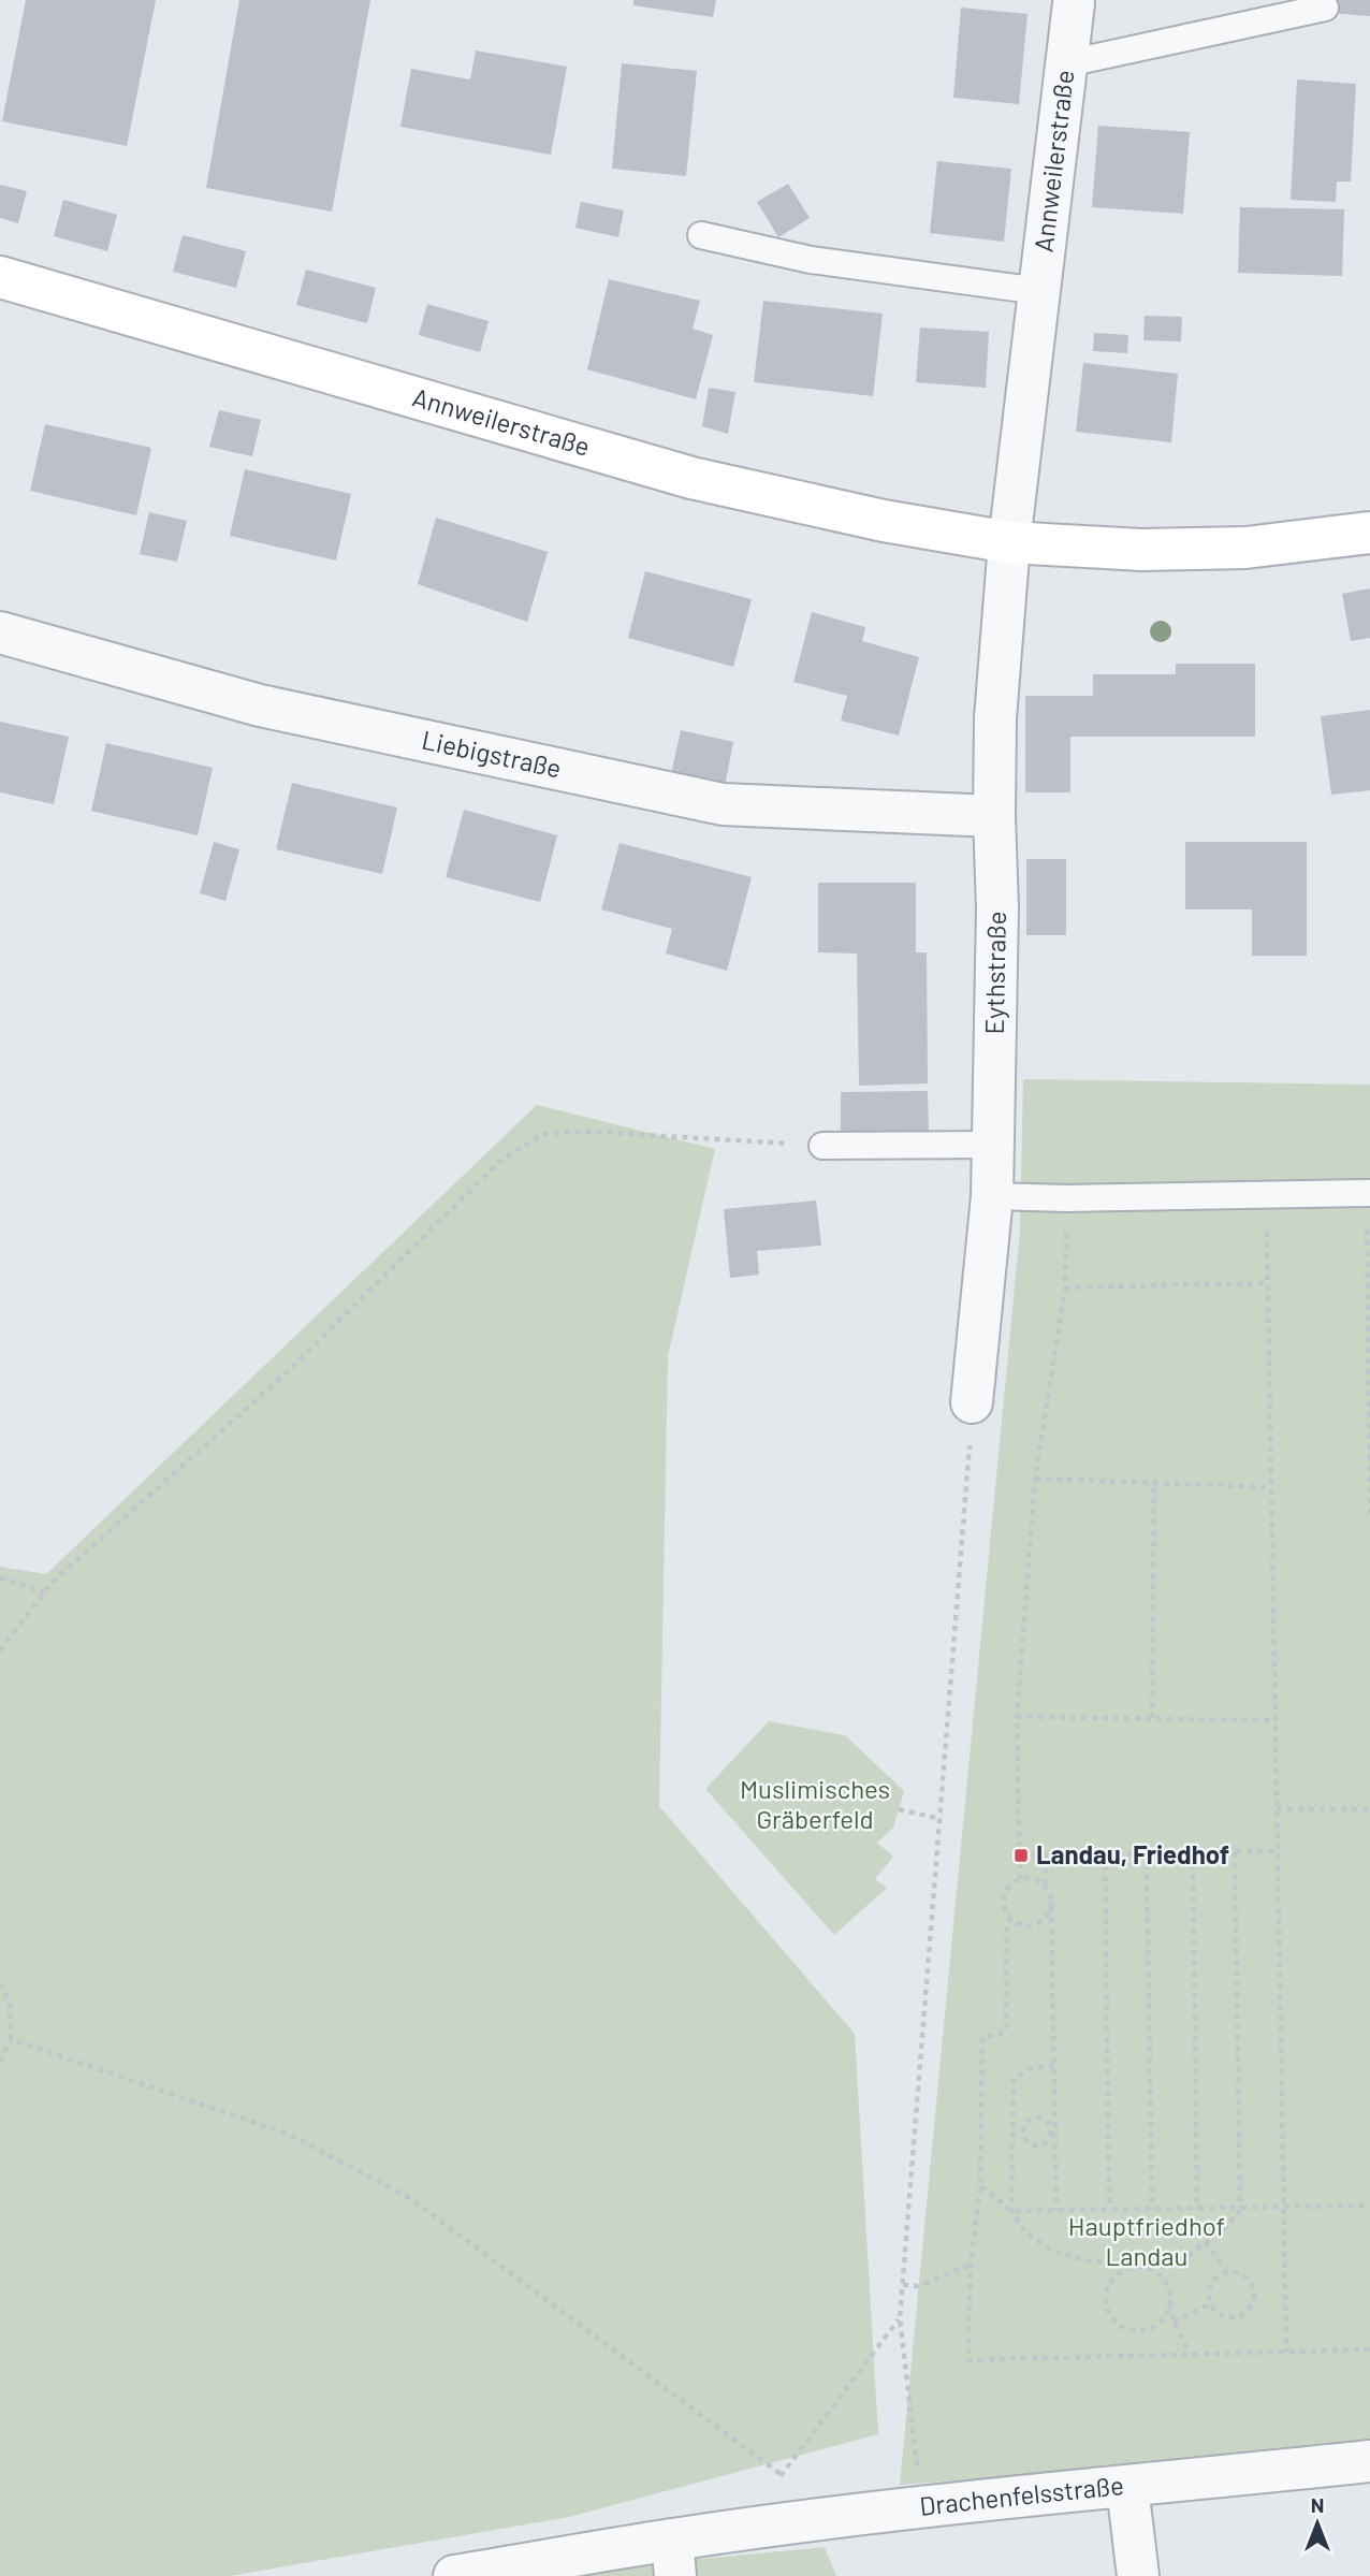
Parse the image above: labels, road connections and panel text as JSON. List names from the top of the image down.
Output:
{
  "streets": {
    "street": [
      "Annweilerstraße",
      "Liebigstraße",
      "Eythstraße",
      "Drachenfelsstraße"
    ]
  },
  "crossings": [
    ["Annweilerstraße", "Eythstraße"],
    ["Liebigstraße", "Eythstraße"]
  ],
  "parks": ["Muslimisches Gräberfeld", "Hauptfriedhof Landau"],
  "places": {
    "transit": ["Landau, Friedhof"]
  },
  "north": "top"
}
